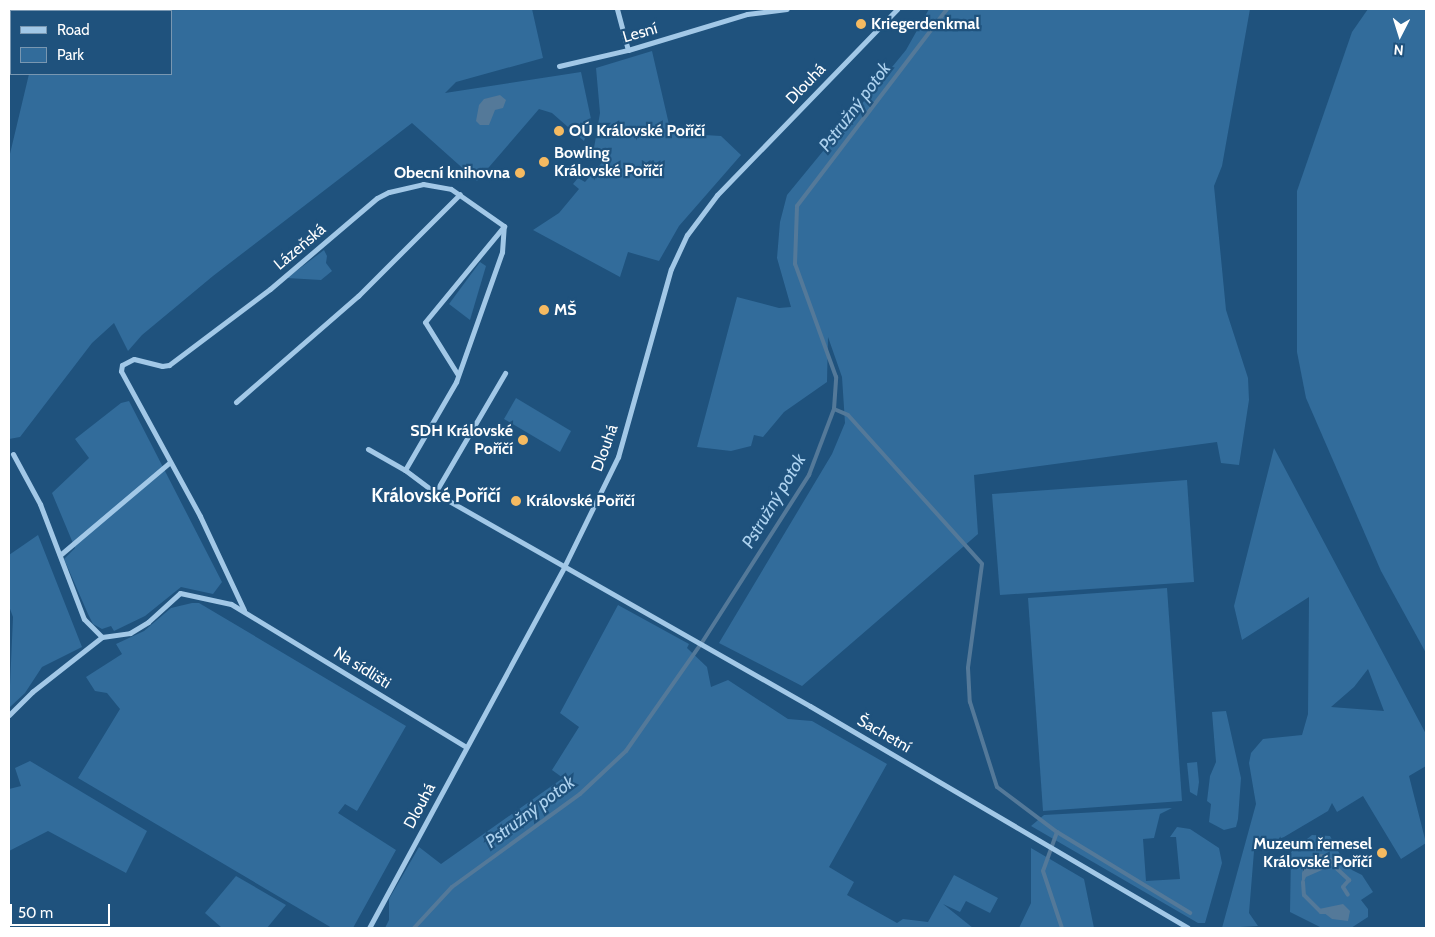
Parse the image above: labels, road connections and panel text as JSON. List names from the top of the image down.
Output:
{
  "streets": {
    "street": [
      "Lesní",
      "Dlouhá",
      "Lázeňská",
      "Na sídlišti",
      "Šachetní"
    ]
  },
  "crossings": [
    ["Dlouhá", "Na sídlišti"],
    ["Dlouhá", "Šachetní"]
  ],
  "districts": ["Královské Poříčí"],
  "water": ["Pstružný potok"],
  "places": [
    "Kriegerdenkmal",
    "OÚ Královské Poříčí",
    "Bowling Královské Poříčí",
    "Obecní knihovna",
    "MŠ",
    "SDH Královské Poříčí",
    "Královské Poříčí",
    "Muzeum řemesel Královské Poříčí"
  ],
  "legend": ["Road", "Park"],
  "scale_bar": "50 m",
  "north": "bottom"
}
